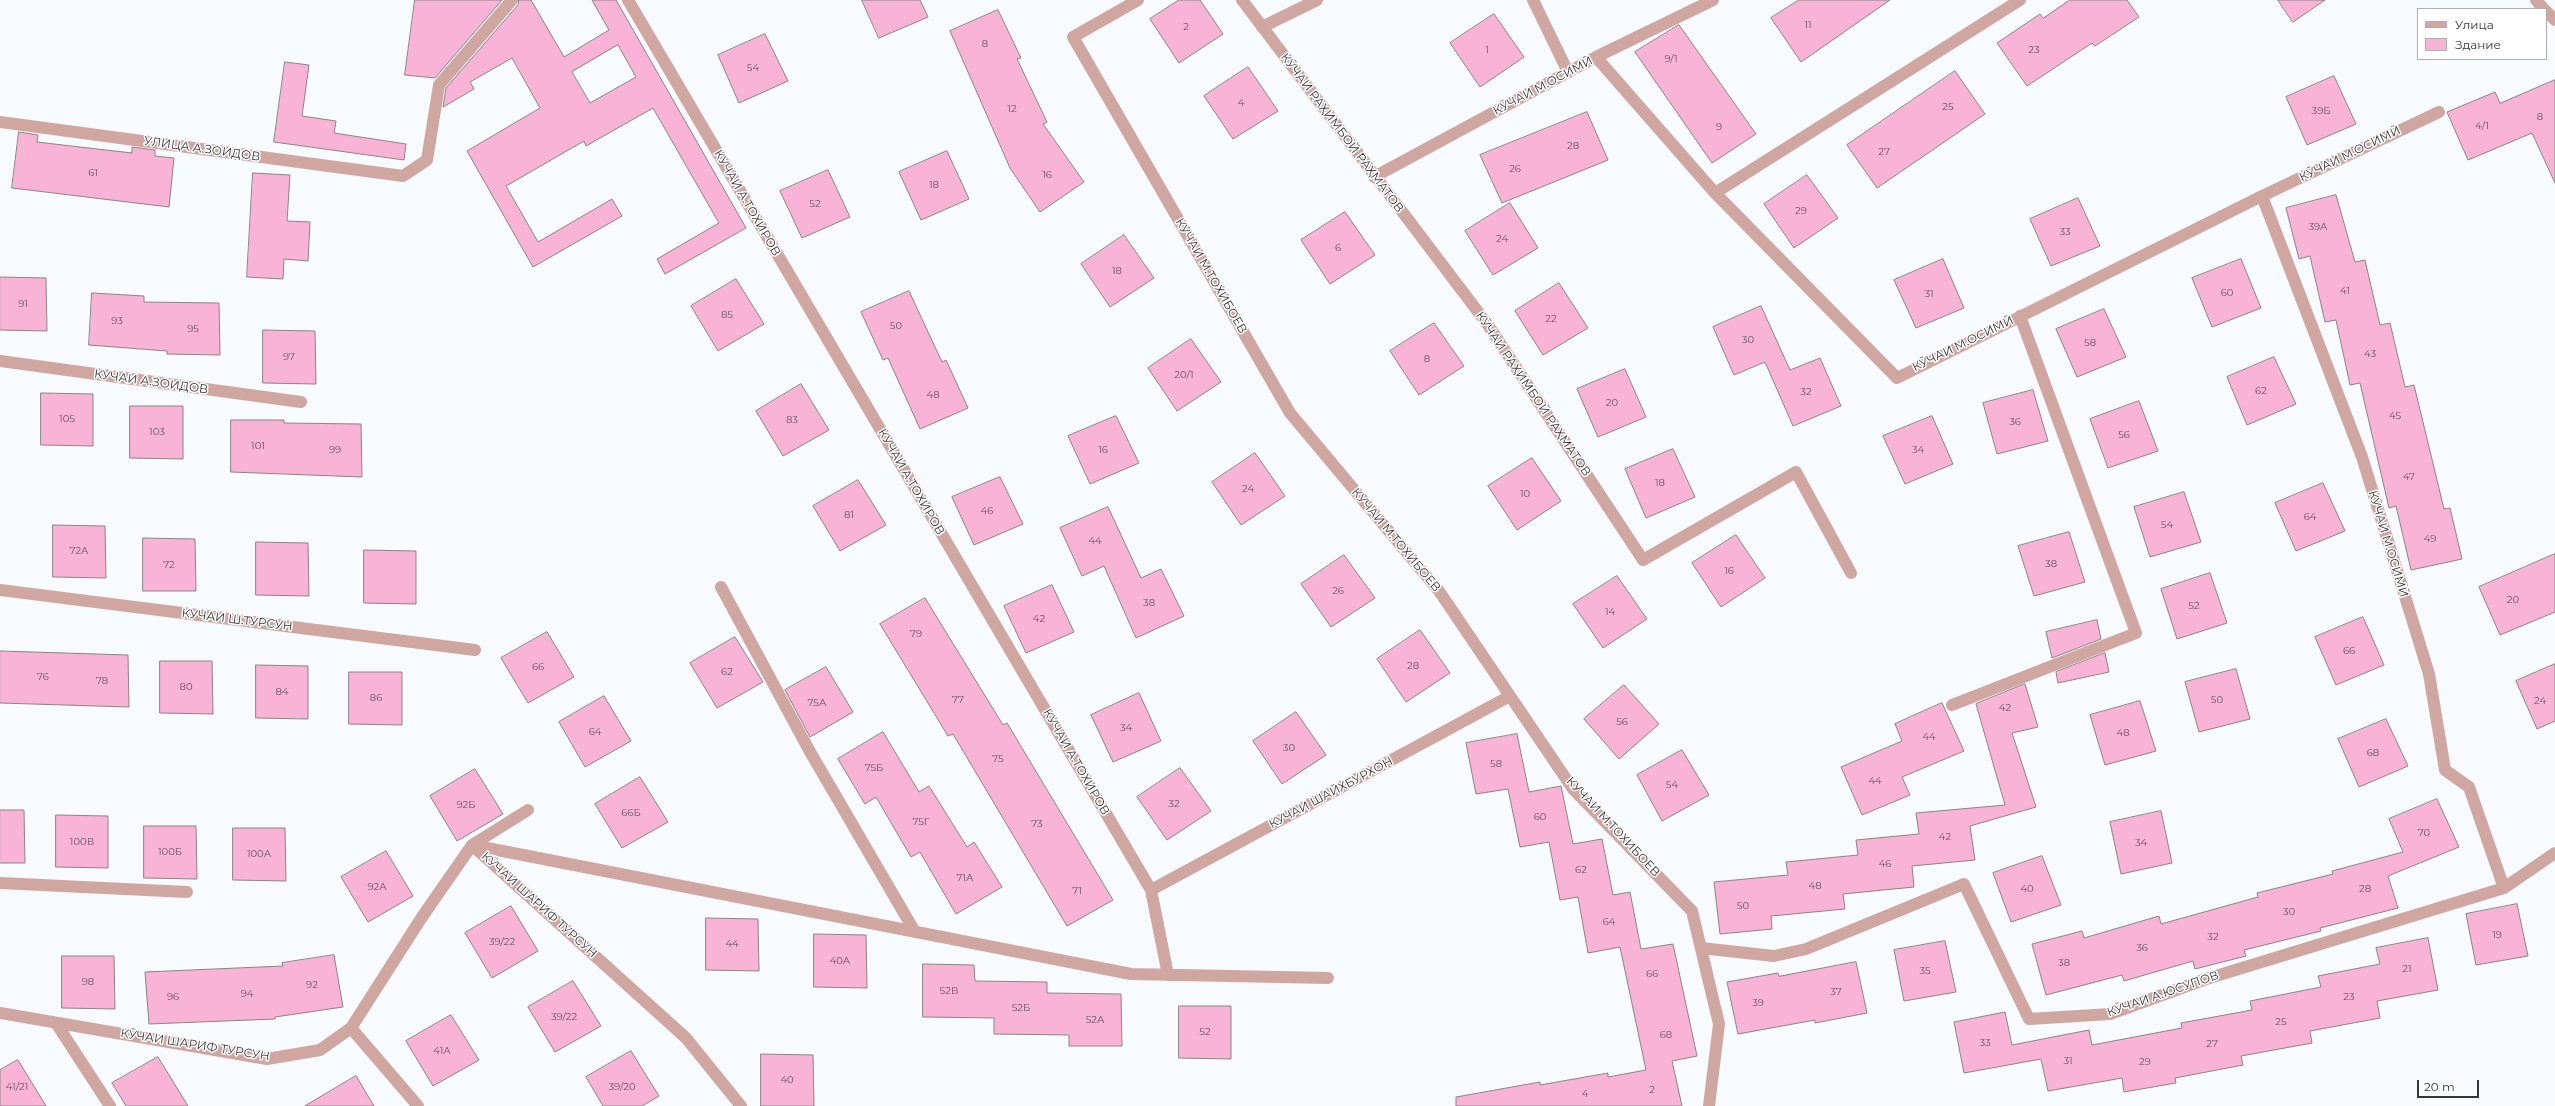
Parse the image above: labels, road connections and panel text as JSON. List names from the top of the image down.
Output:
{
  "streets": {
    "street": [
      "КӮЧАИ М.ОСИМӢ",
      "КӮЧАИ РАҲИМБОЙ РАҲМАТОВ",
      "УЛИЦА А.ЗОИДОВ",
      "КУЧАИ А.ТОХИРОВ",
      "КУЧАИ М.ТОХИБОЕВ",
      "КУЧАИ А.ЗОИДОВ",
      "КУЧАИ Ш.ТУРСУН",
      "КУЧАИ ШАЙХБУРХОН",
      "КӮЧАИ ШАРИФ ТУРСУН",
      "КӮЧАИ А.ЮСУПОВ"
    ]
  },
  "crossings": [
    ["КӮЧАИ М.ОСИМӢ", "КӮЧАИ РАҲИМБОЙ РАҲМАТОВ"],
    ["КӮЧАИ М.ОСИМӢ", "КӮЧАИ А.ЮСУПОВ"],
    ["КУЧАИ А.ТОХИРОВ", "КУЧАИ ШАЙХБУРХОН"],
    ["КУЧАИ М.ТОХИБОЕВ", "КУЧАИ ШАЙХБУРХОН"],
    ["КУЧАИ М.ТОХИБОЕВ", "КӮЧАИ А.ЮСУПОВ"]
  ],
  "house_numbers": [
    "11",
    "2",
    "8",
    "1",
    "23",
    "9/1",
    "54",
    "4",
    "25",
    "12",
    "39Б",
    "8",
    "4/1",
    "9",
    "28",
    "27",
    "26",
    "61",
    "16",
    "18",
    "52",
    "29",
    "39А",
    "33",
    "24",
    "6",
    "18",
    "41",
    "60",
    "31",
    "91",
    "85",
    "22",
    "93",
    "50",
    "95",
    "30",
    "58",
    "43",
    "97",
    "8",
    "20/1",
    "62",
    "32",
    "48",
    "20",
    "45",
    "105",
    "83",
    "36",
    "103",
    "56",
    "101",
    "99",
    "16",
    "34",
    "47",
    "18",
    "24",
    "10",
    "46",
    "81",
    "64",
    "54",
    "49",
    "44",
    "72А",
    "38",
    "72",
    "16",
    "26",
    "20",
    "38",
    "52",
    "14",
    "42",
    "79",
    "66",
    "28",
    "66",
    "62",
    "76",
    "78",
    "80",
    "84",
    "86",
    "77",
    "50",
    "24",
    "75А",
    "42",
    "56",
    "34",
    "64",
    "48",
    "44",
    "30",
    "68",
    "75",
    "58",
    "75Б",
    "44",
    "54",
    "32",
    "92Б",
    "66Б",
    "60",
    "75Г",
    "73",
    "70",
    "42",
    "100В",
    "34",
    "100Б",
    "100А",
    "46",
    "62",
    "71А",
    "48",
    "92А",
    "40",
    "28",
    "71",
    "50",
    "30",
    "64",
    "19",
    "32",
    "39/22",
    "44",
    "36",
    "40А",
    "38",
    "21",
    "35",
    "66",
    "98",
    "92",
    "52В",
    "37",
    "94",
    "96",
    "23",
    "39",
    "52Б",
    "39/22",
    "52А",
    "25",
    "52",
    "68",
    "33",
    "27",
    "41А",
    "31",
    "29",
    "40",
    "41/21",
    "39/20",
    "2",
    "4"
  ],
  "legend": ["Улица", "Здание"],
  "scale_bar": "20 m"
}
